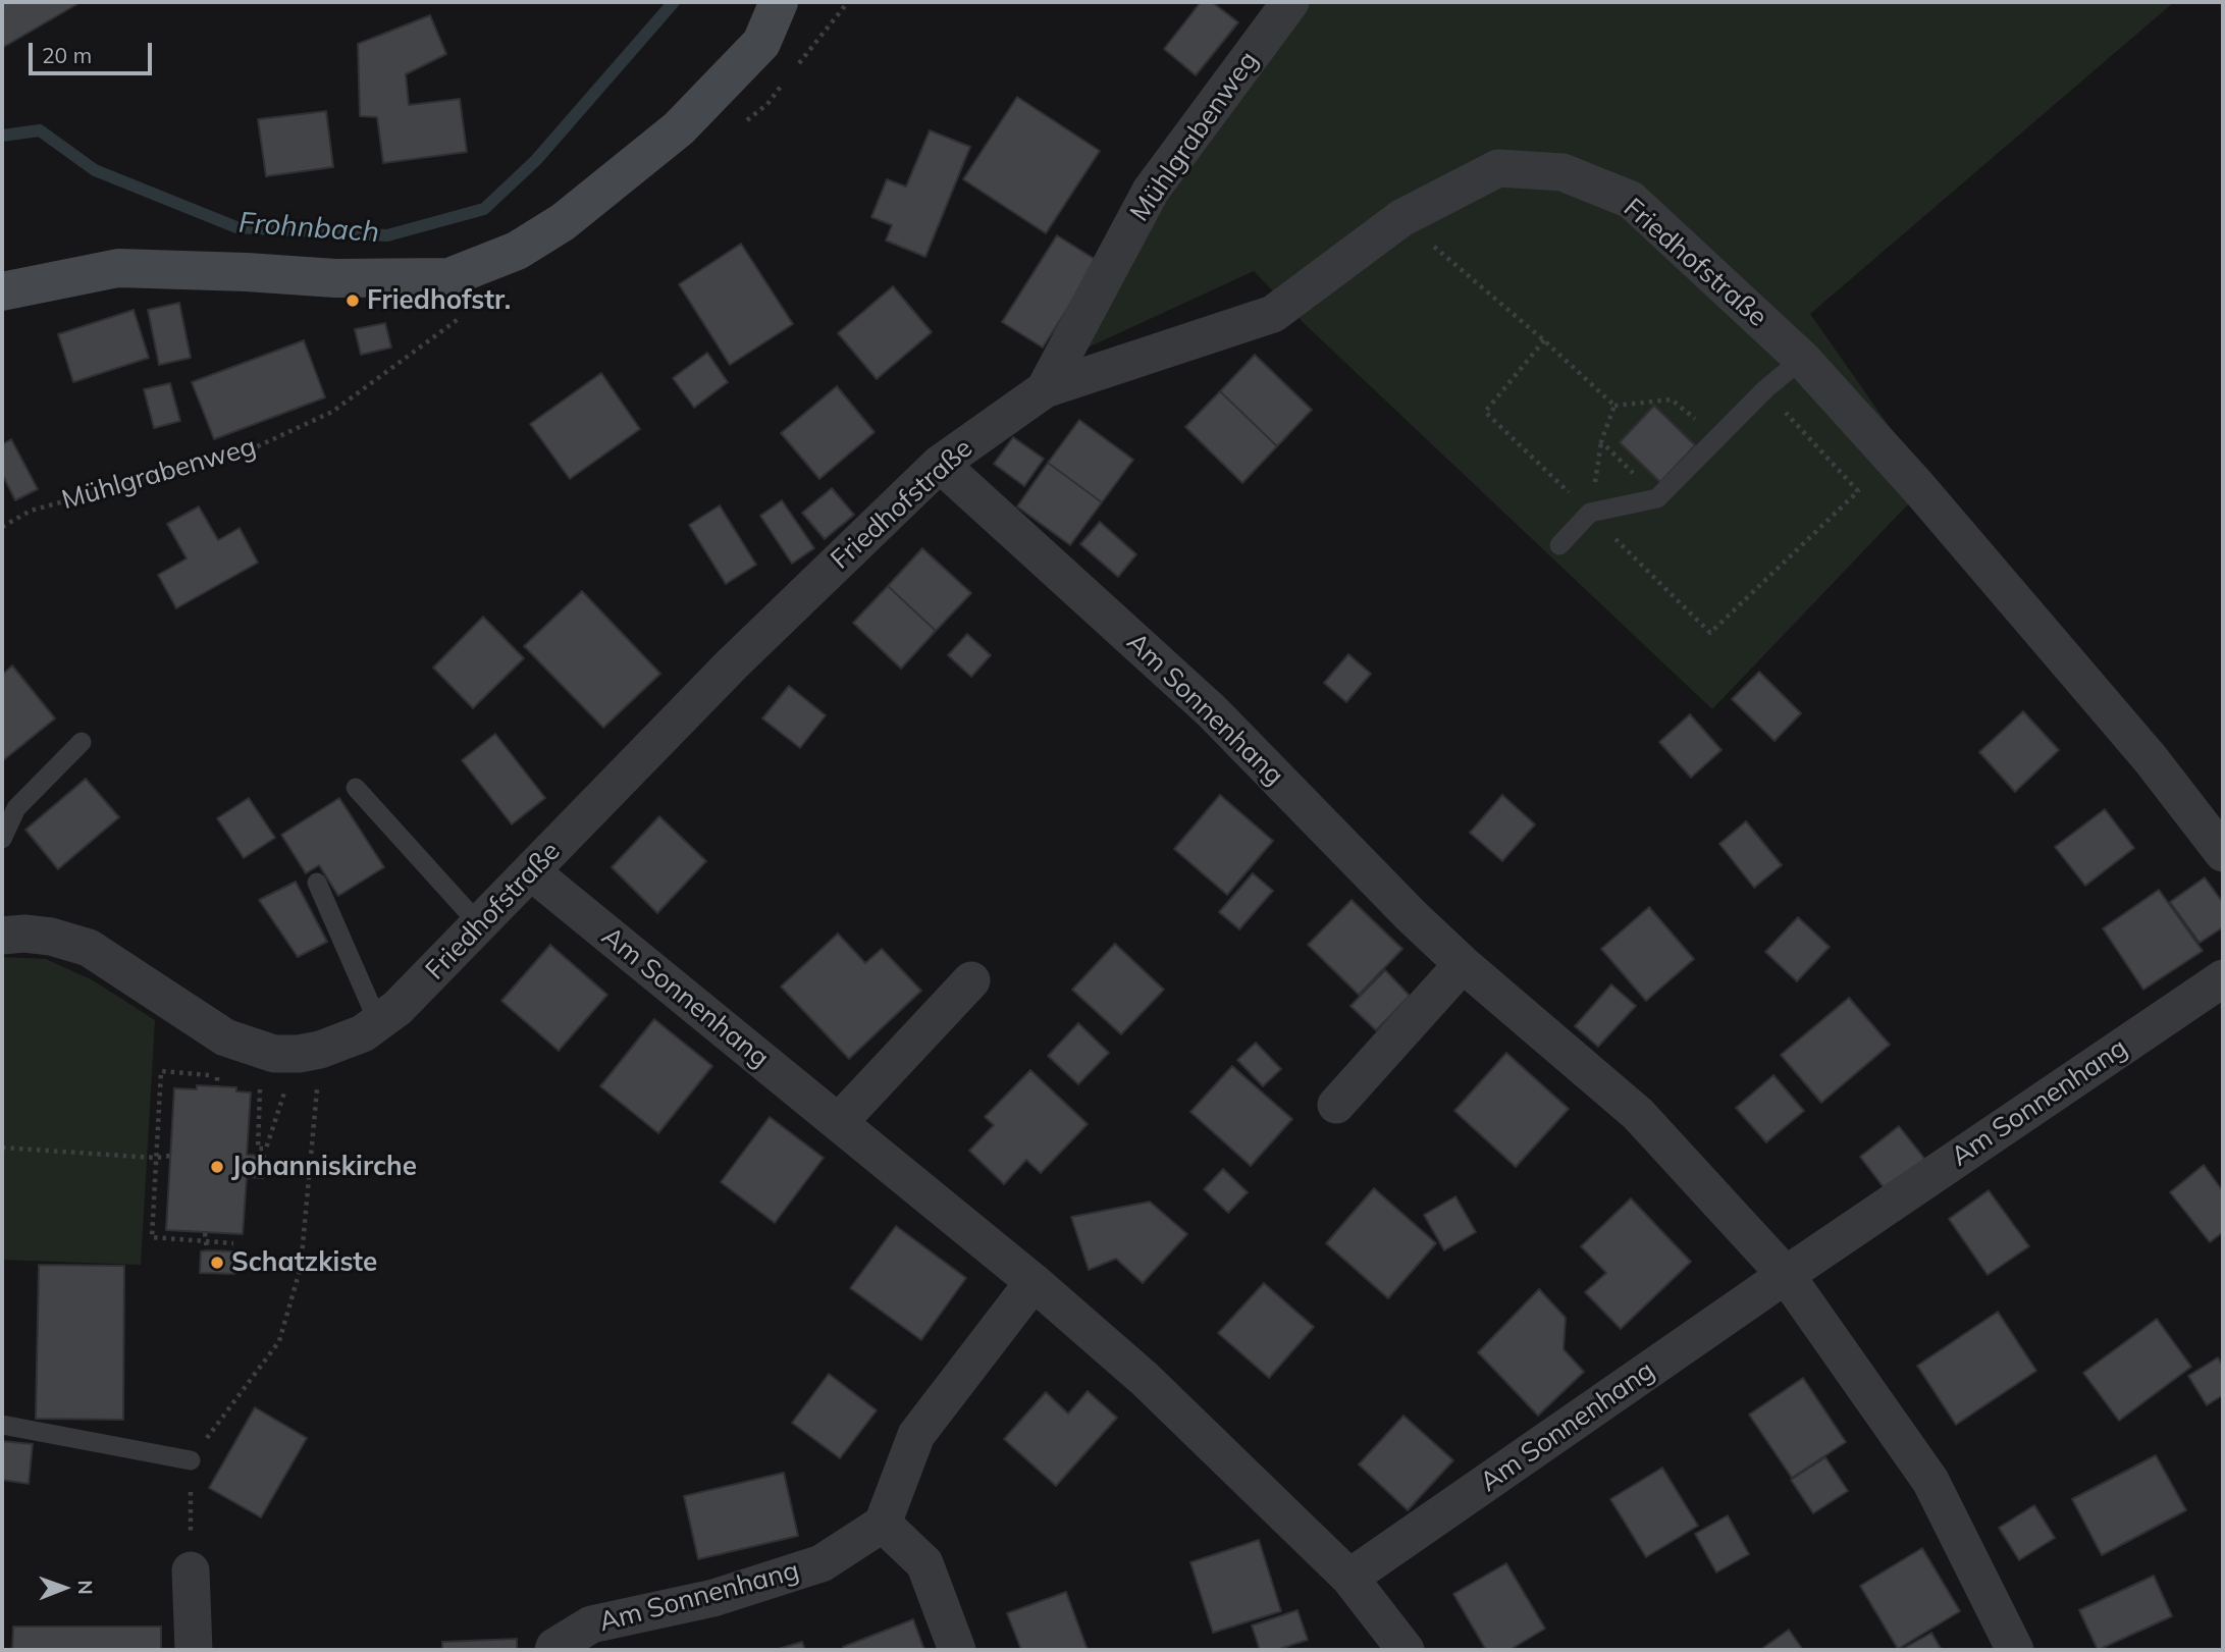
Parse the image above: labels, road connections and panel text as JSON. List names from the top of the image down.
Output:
{
  "streets": {
    "street": ["Mühlgrabenweg", "Friedhofstraße", "Am Sonnenhang"]
  },
  "crossings": [
    ["Mühlgrabenweg", "Friedhofstraße"],
    ["Friedhofstraße", "Am Sonnenhang"]
  ],
  "water": ["Frohnbach"],
  "places": ["Friedhofstr.", "Johanniskirche", "Schatzkiste"],
  "scale_bar": "20 m",
  "north": "right"
}
